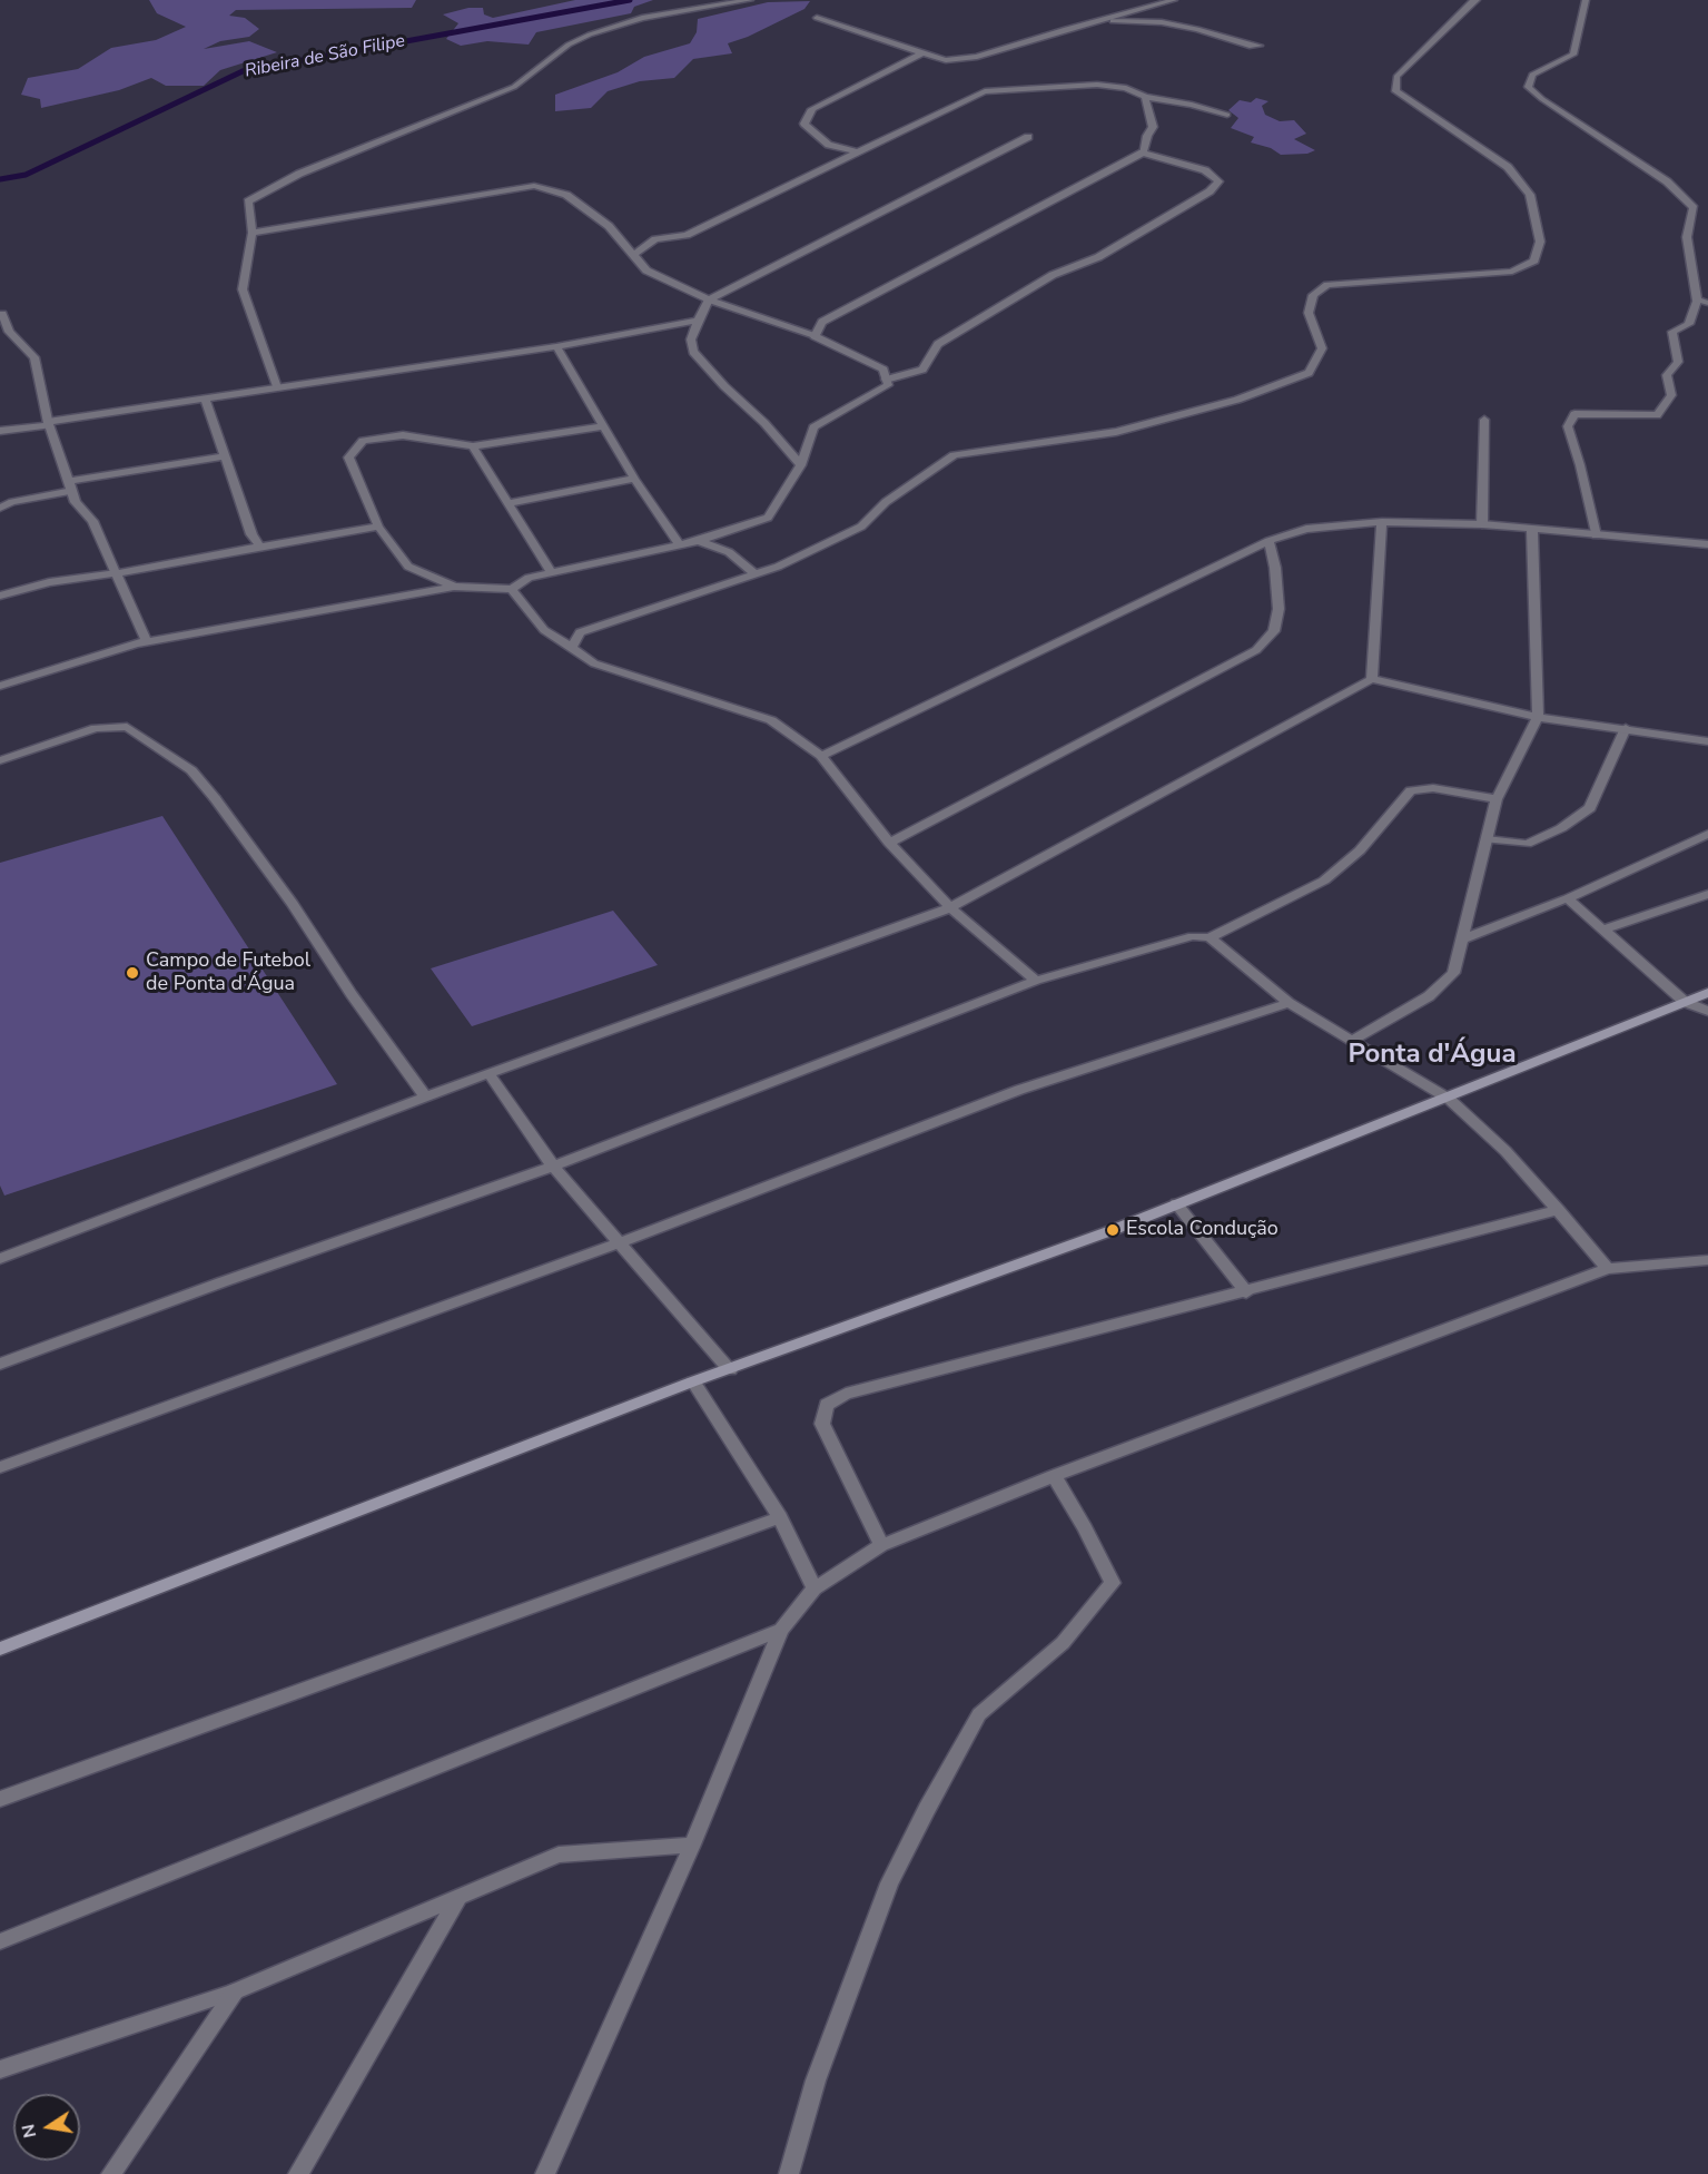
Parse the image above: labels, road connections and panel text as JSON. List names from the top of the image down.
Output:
{
  "districts": ["Ponta d'Água"],
  "water": ["Ribeira de São Filipe"],
  "places": ["Campo de Futebol de Ponta d'Água", "Escola Condução"],
  "north": "left"
}
